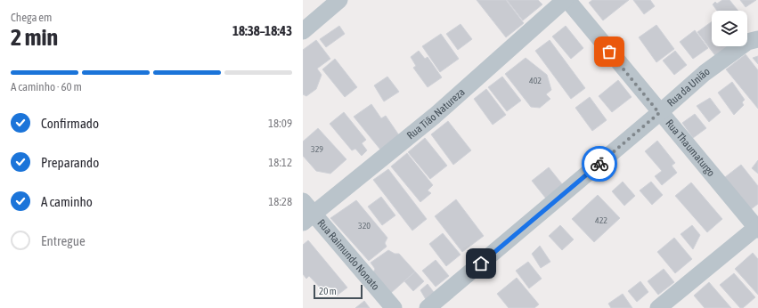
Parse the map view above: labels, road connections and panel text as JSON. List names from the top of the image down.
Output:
{
  "streets": {
    "street": [
      "Rua da União",
      "Rua Tião Natureza",
      "Rua Thaumaturgo",
      "Rua Raimundo Nonato"
    ]
  },
  "crossings": [
    ["Rua da União", "Rua Thaumaturgo"],
    ["Rua Tião Natureza", "Rua Raimundo Nonato"]
  ],
  "house_numbers": [
    "402",
    "329",
    "422",
    "320"
  ],
  "scale_bar": "20 m",
  "page": {
    "heading": ["2 min", "Chega em", "18:38–18:43"],
    "bar": "A caminho · 60 m",
    "list": [
      ["Confirmado", "18:09"],
      ["Preparando", "18:12"],
      ["A caminho", "18:28"],
      "Entregue"
    ],
    "scale": "20 m"
  }
}
